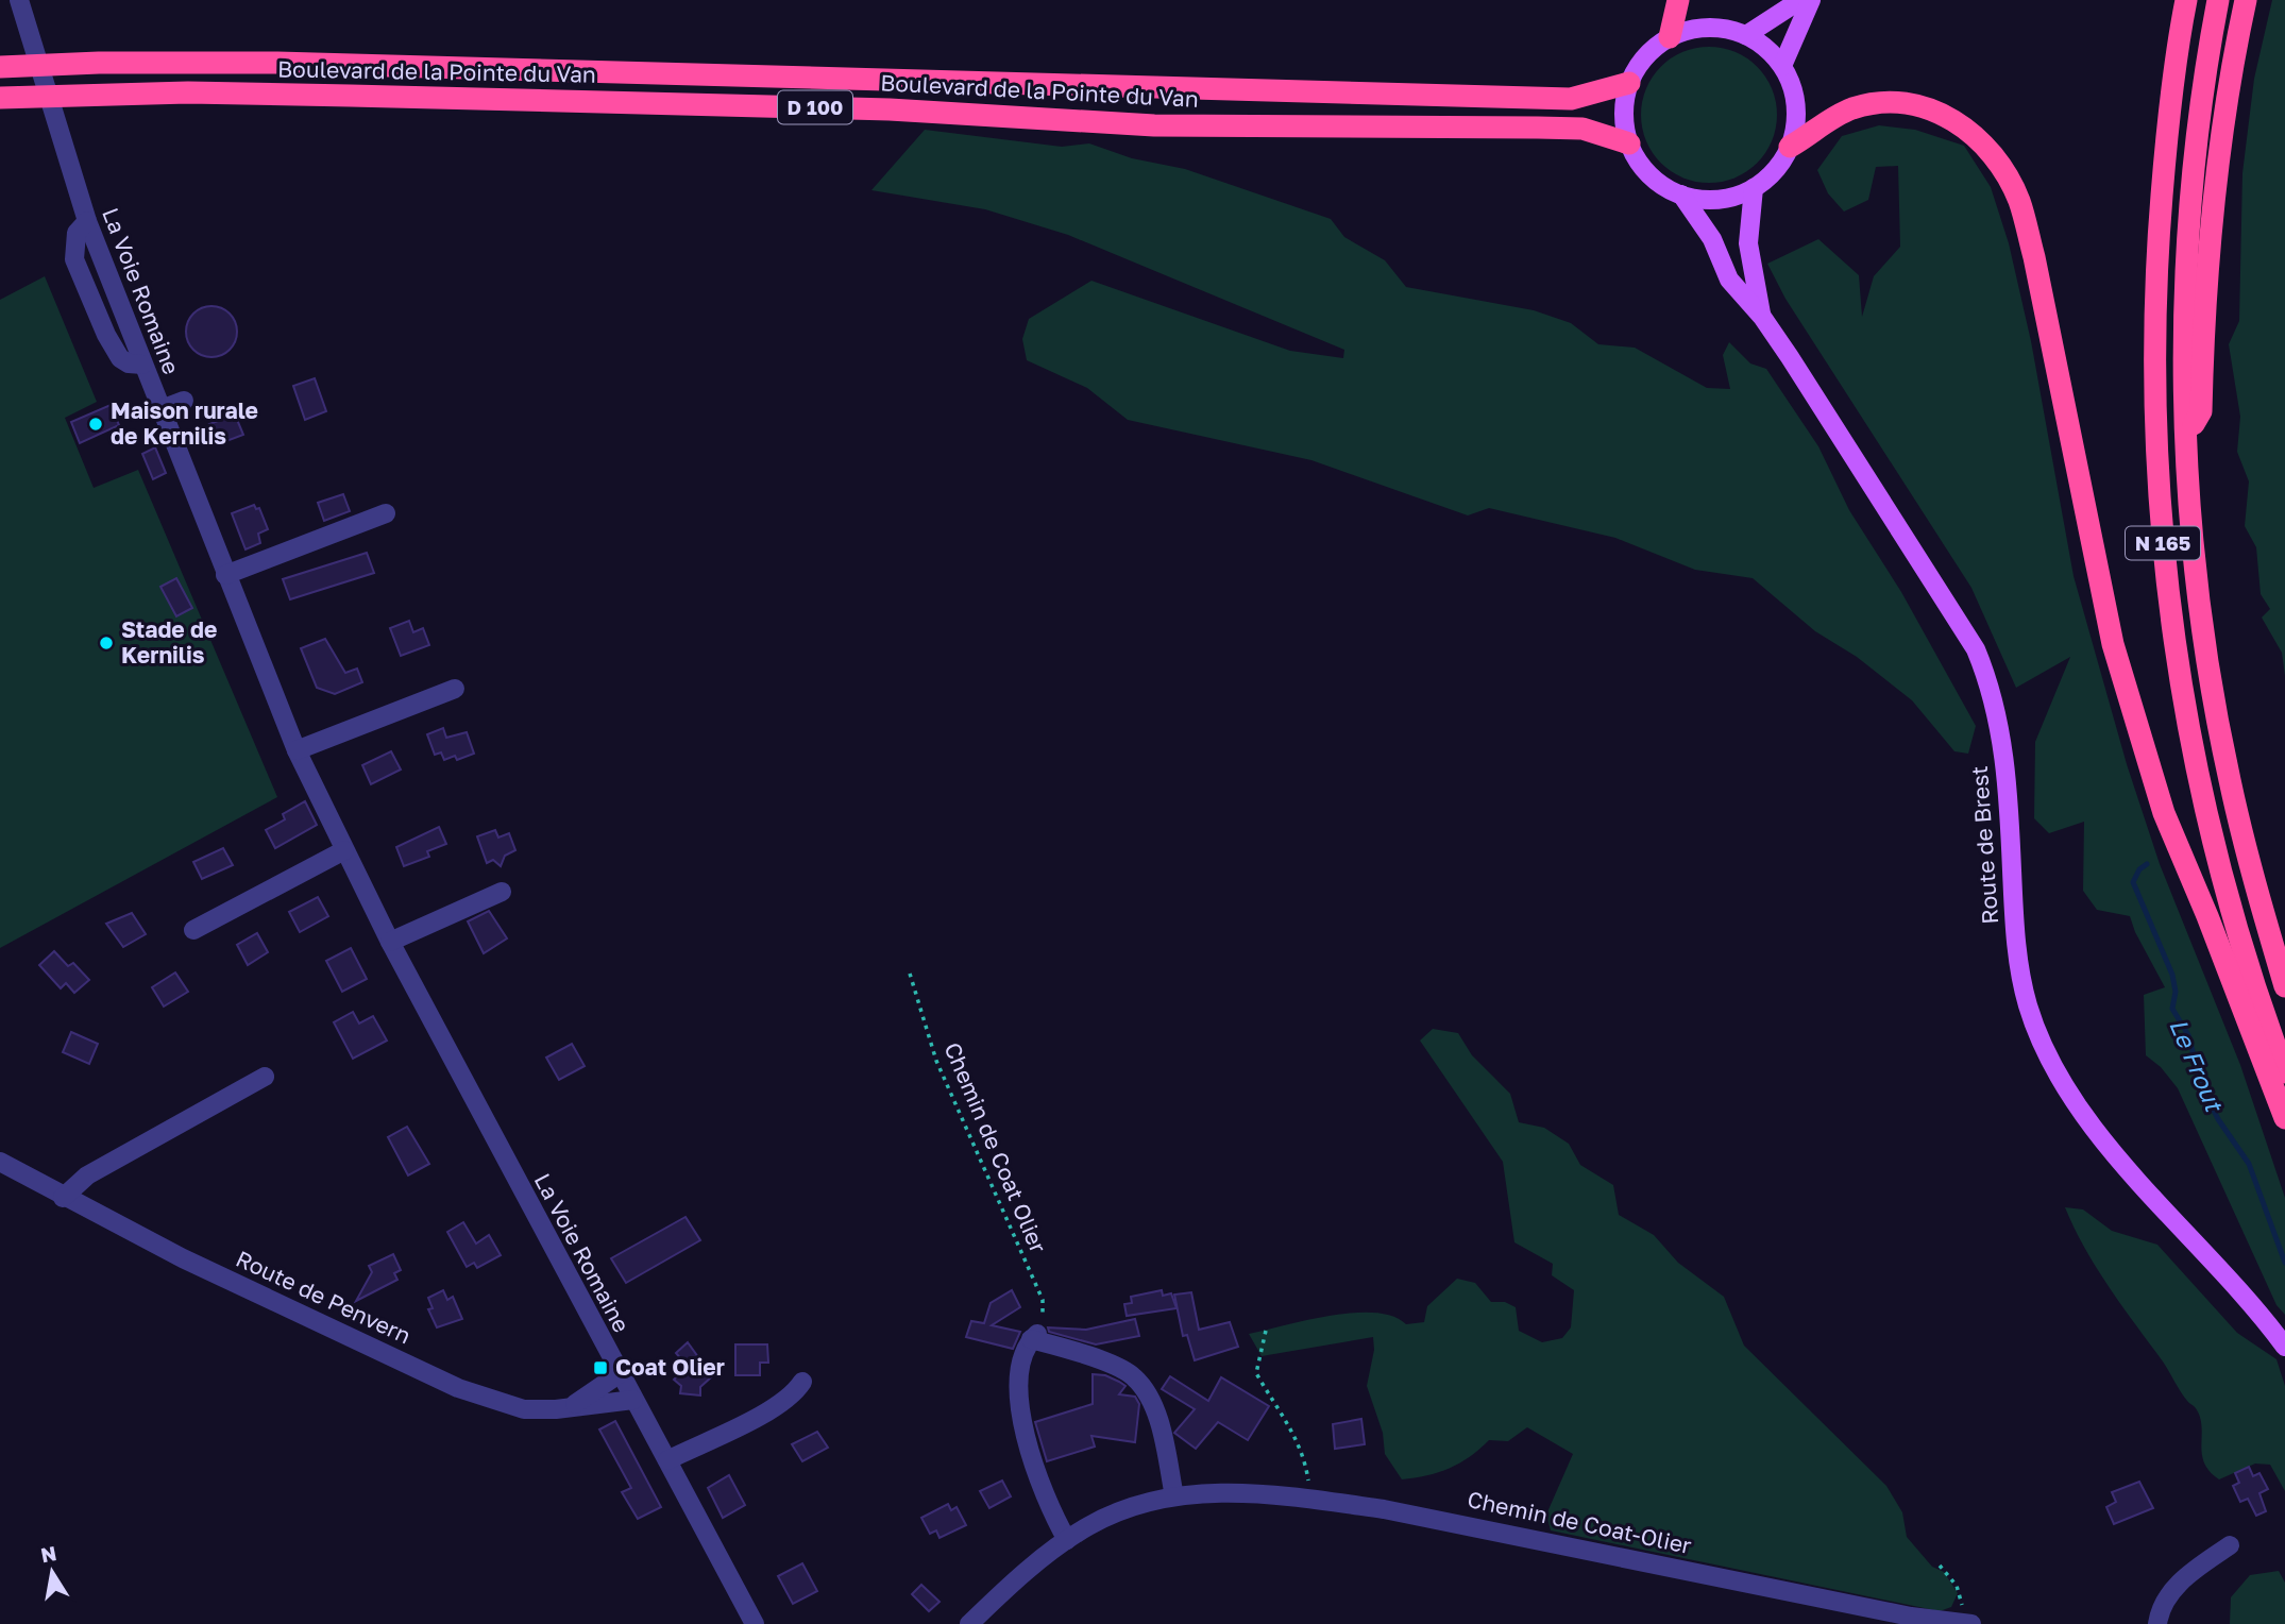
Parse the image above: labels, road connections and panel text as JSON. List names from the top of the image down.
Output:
{
  "streets": {
    "highway": ["Boulevard de la Pointe du Van", "D 100", "N 165"],
    "main road": ["Route de Brest"],
    "street": ["La Voie Romaine", "Route de Penvern", "Chemin de Coat-Olier"],
    "path": ["Chemin de Coat Olier"]
  },
  "crossings": [
    ["Boulevard de la Pointe du Van", "Route de Brest"],
    ["La Voie Romaine", "Route de Penvern"]
  ],
  "water": ["Le Frout"],
  "places": {
    "other": ["Maison rurale de Kernilis", "Stade de Kernilis"],
    "transit": ["Coat Olier"]
  },
  "north": "top"
}
